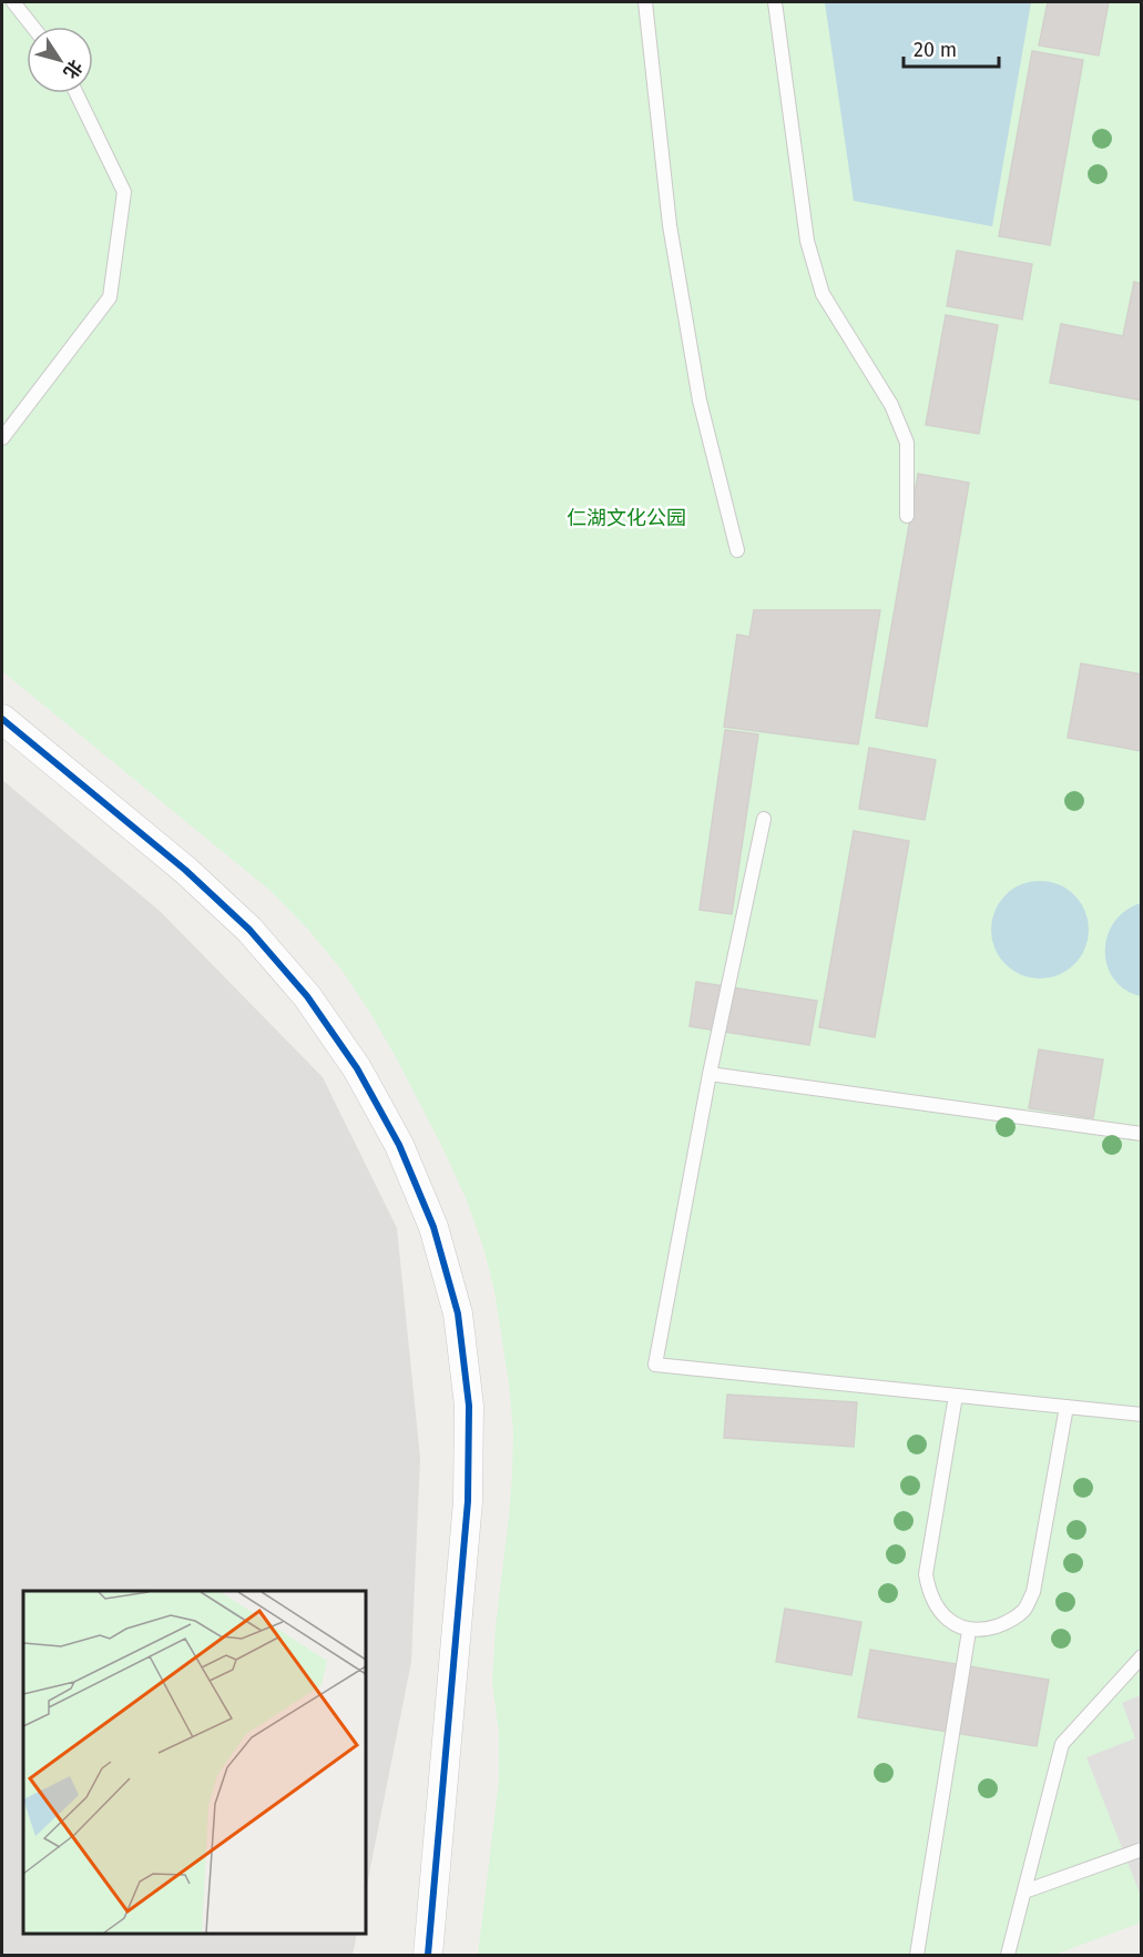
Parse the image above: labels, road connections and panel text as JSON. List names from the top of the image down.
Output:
{
  "parks": ["仁湖文化公园"],
  "scale_bar": "20 m",
  "north": "bottom right"
}
